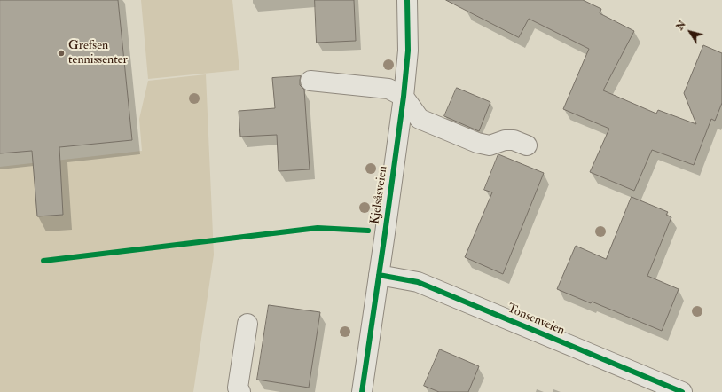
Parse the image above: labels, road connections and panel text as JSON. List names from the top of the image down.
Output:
{
  "streets": {
    "street": ["Kjelsåsveien", "Tonsenveien"]
  },
  "crossings": [
    ["Kjelsåsveien", "Tonsenveien"]
  ],
  "places": ["Grefsen tennissenter"],
  "north": "top left"
}
